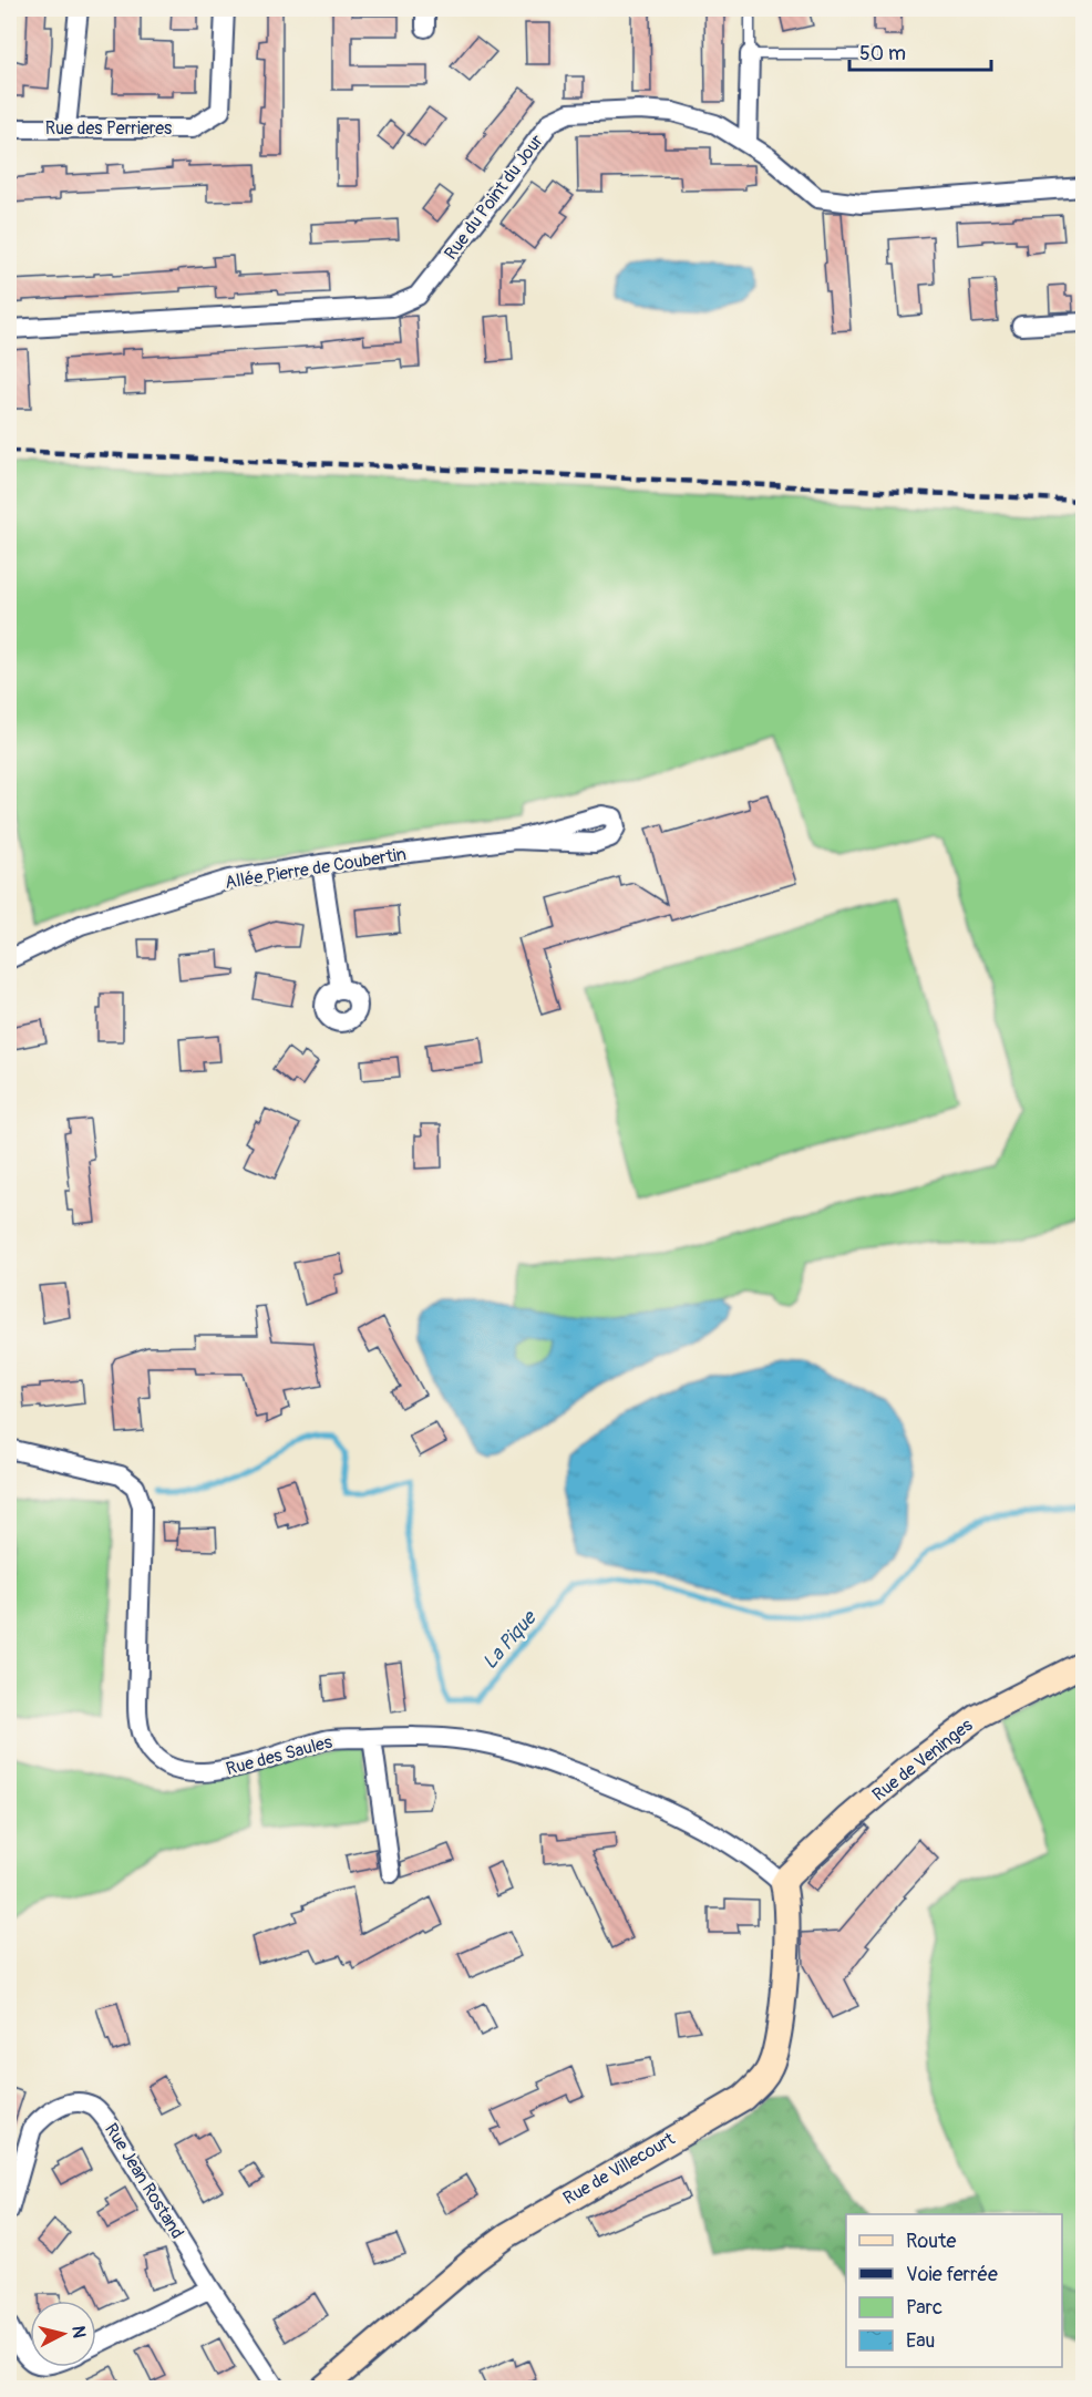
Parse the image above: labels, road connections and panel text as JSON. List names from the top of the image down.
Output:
{
  "streets": {
    "street": [
      "Rue des Perrieres",
      "Rue du Point du Jour",
      "Allée Pierre de Coubertin",
      "Rue des Saules",
      "Rue de Veninges",
      "Rue de Villecourt",
      "Rue Jean Rostand"
    ]
  },
  "crossings": [
    ["Rue des Saules", "Rue de Veninges"],
    ["Rue des Saules", "Rue de Villecourt"],
    ["Rue de Veninges", "Rue de Villecourt"]
  ],
  "water": ["La Pique"],
  "legend": [
    "Route",
    "Voie ferrée",
    "Parc",
    "Eau"
  ],
  "scale_bar": "50 m",
  "north": "right"
}
